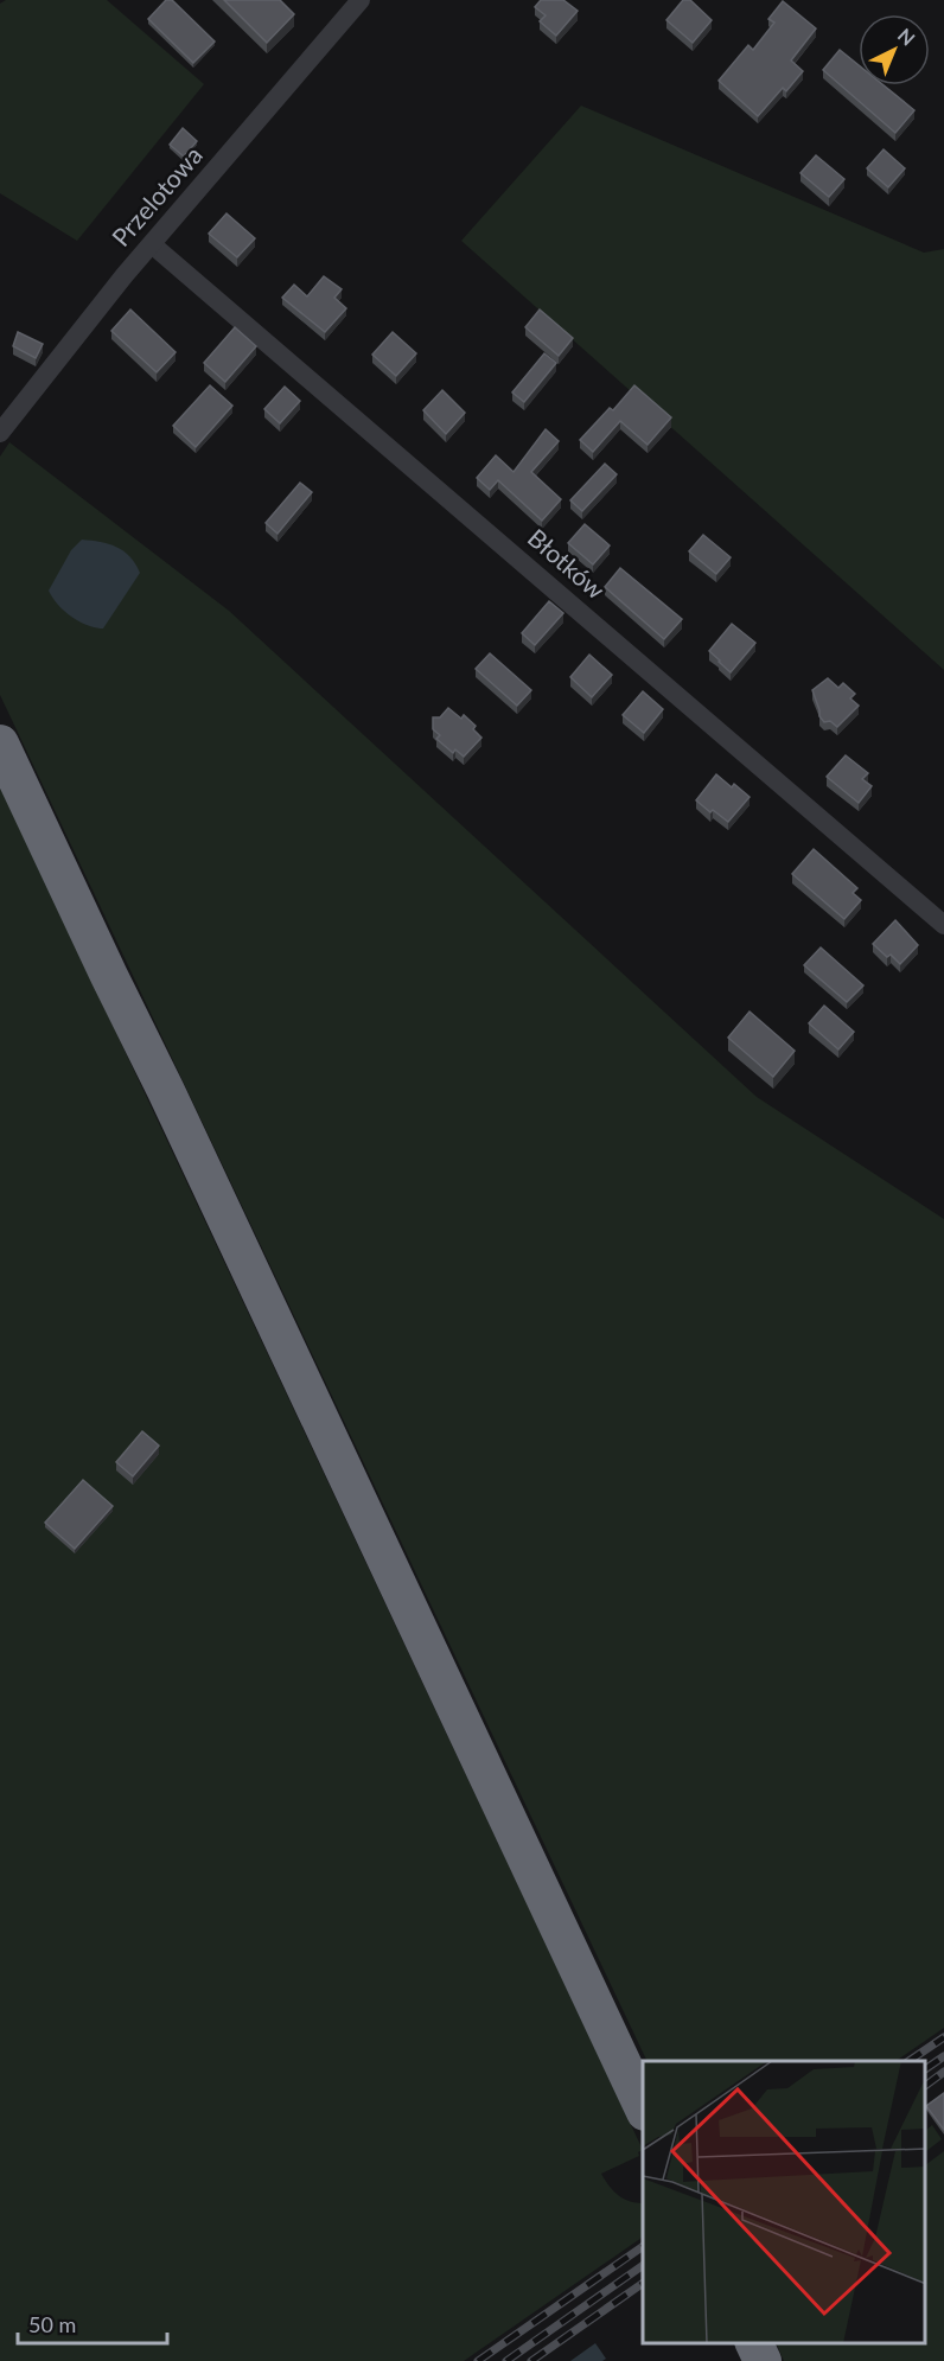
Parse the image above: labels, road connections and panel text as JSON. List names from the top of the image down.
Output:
{
  "streets": {
    "street": ["Przelotowa", "Błotków"]
  },
  "crossings": [
    ["Przelotowa", "Błotków"]
  ],
  "scale_bar": "50 m",
  "north": "top right"
}
